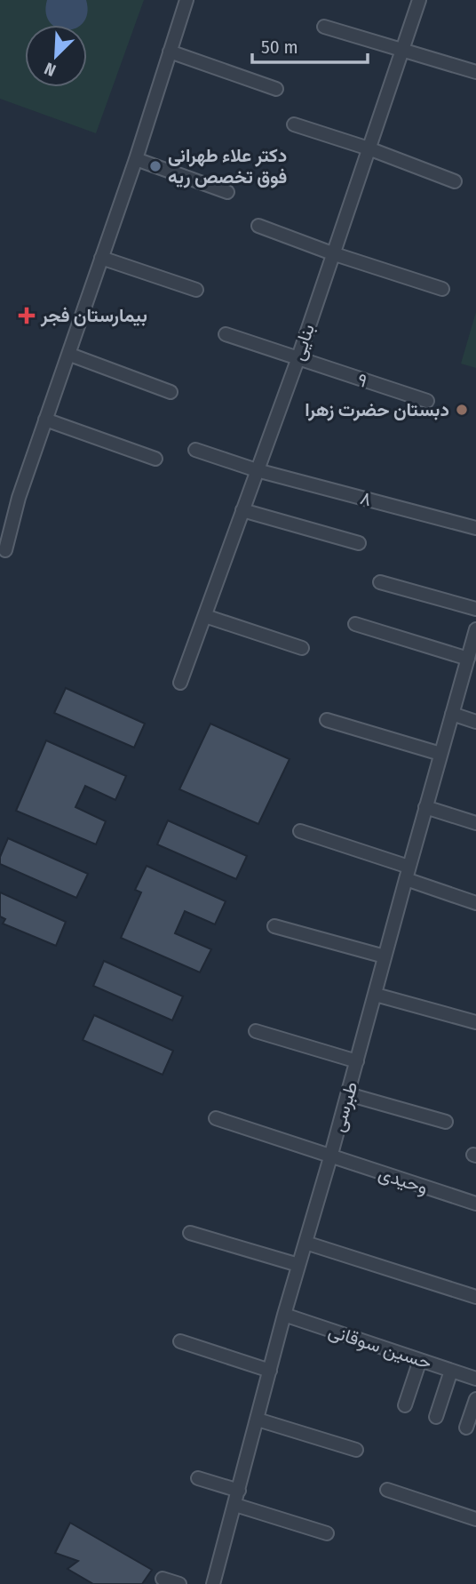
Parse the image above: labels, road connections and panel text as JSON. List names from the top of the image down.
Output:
{
  "streets": {
    "street": [
      "بنایی",
      "۹",
      "۸",
      "طبرسی",
      "وحیدی",
      "حسین سوقانی"
    ]
  },
  "crossings": [
    ["بنایی", "۹"],
    ["بنایی", "۸"],
    ["طبرسی", "وحیدی"],
    ["طبرسی", "حسین سوقانی"]
  ],
  "places": {
    "other": ["دکتر علاء طهرانی فوق تخصص ریه", "دبستان حضرت زهرا"],
    "health": ["بیمارستان فجر"]
  },
  "scale_bar": "50 m",
  "north": "bottom left"
}
